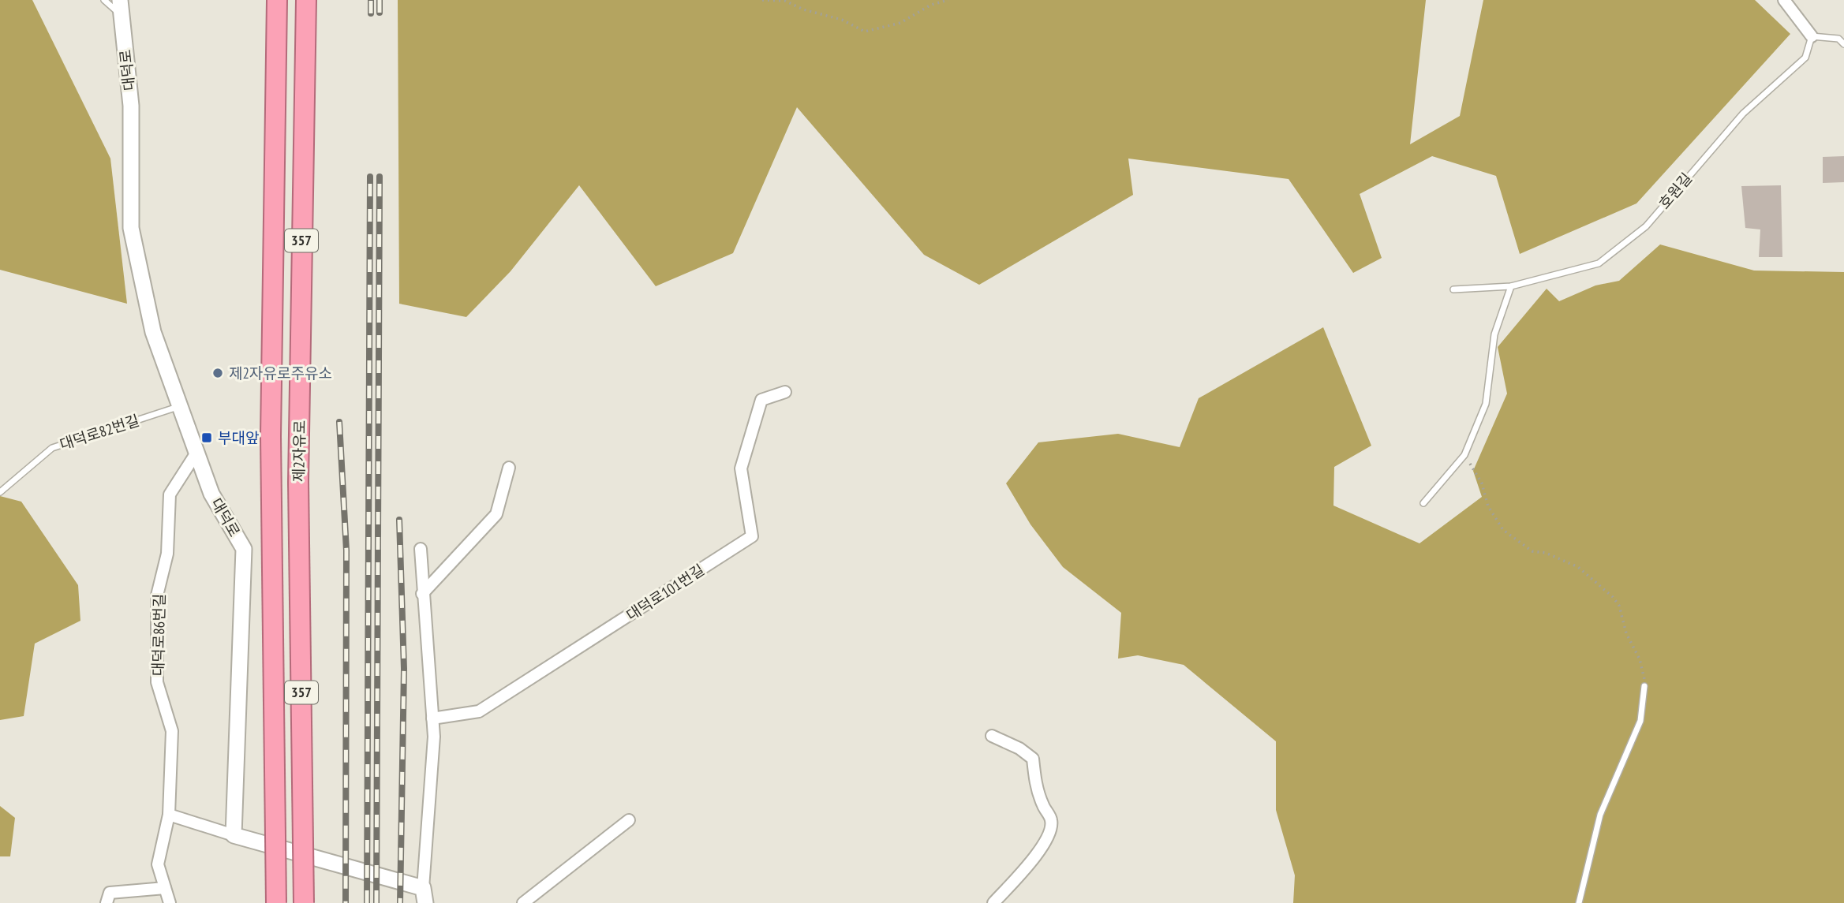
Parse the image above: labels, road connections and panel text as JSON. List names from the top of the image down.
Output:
{
  "streets": {
    "highway": ["357", "제2자유로"],
    "street": ["대덕로", "대덕로101번길", "대덕로86번길"],
    "lane": ["호원길", "대덕로82번길"]
  },
  "crossings": [
    ["대덕로", "대덕로82번길"],
    ["대덕로", "대덕로86번길"]
  ],
  "places": {
    "other": ["제2자유로주유소"],
    "transit": ["부대앞"]
  }
}
